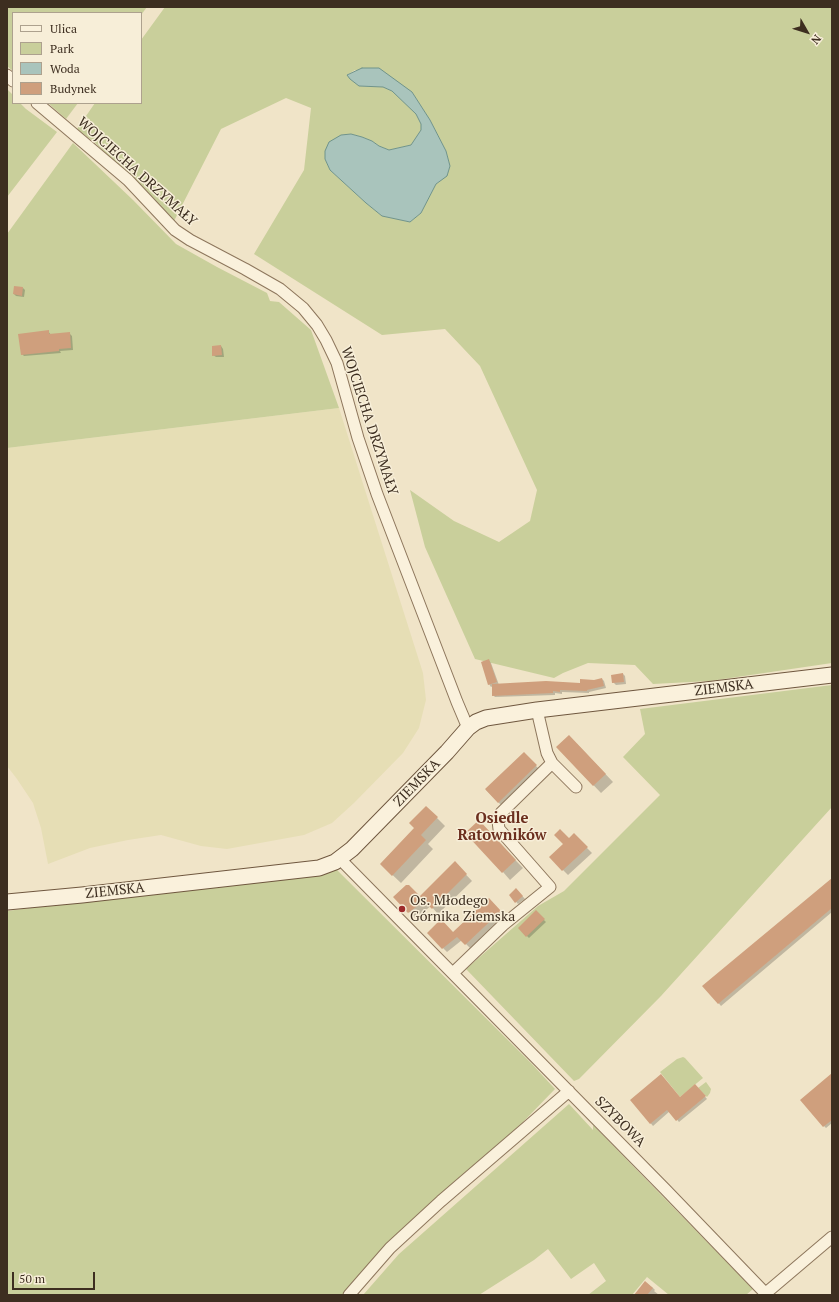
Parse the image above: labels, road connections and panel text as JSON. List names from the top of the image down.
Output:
{
  "streets": {
    "street": ["WOJCIECHA DRZYMAŁY", "ZIEMSKA", "SZYBOWA"]
  },
  "crossings": [
    ["WOJCIECHA DRZYMAŁY", "ZIEMSKA"],
    ["ZIEMSKA", "SZYBOWA"]
  ],
  "districts": ["Osiedle Ratowników"],
  "places": ["Os. Młodego Górnika Ziemska"],
  "legend": [
    "Ulica",
    "Park",
    "Woda",
    "Budynek"
  ],
  "scale_bar": "50 m",
  "north": "bottom right"
}
